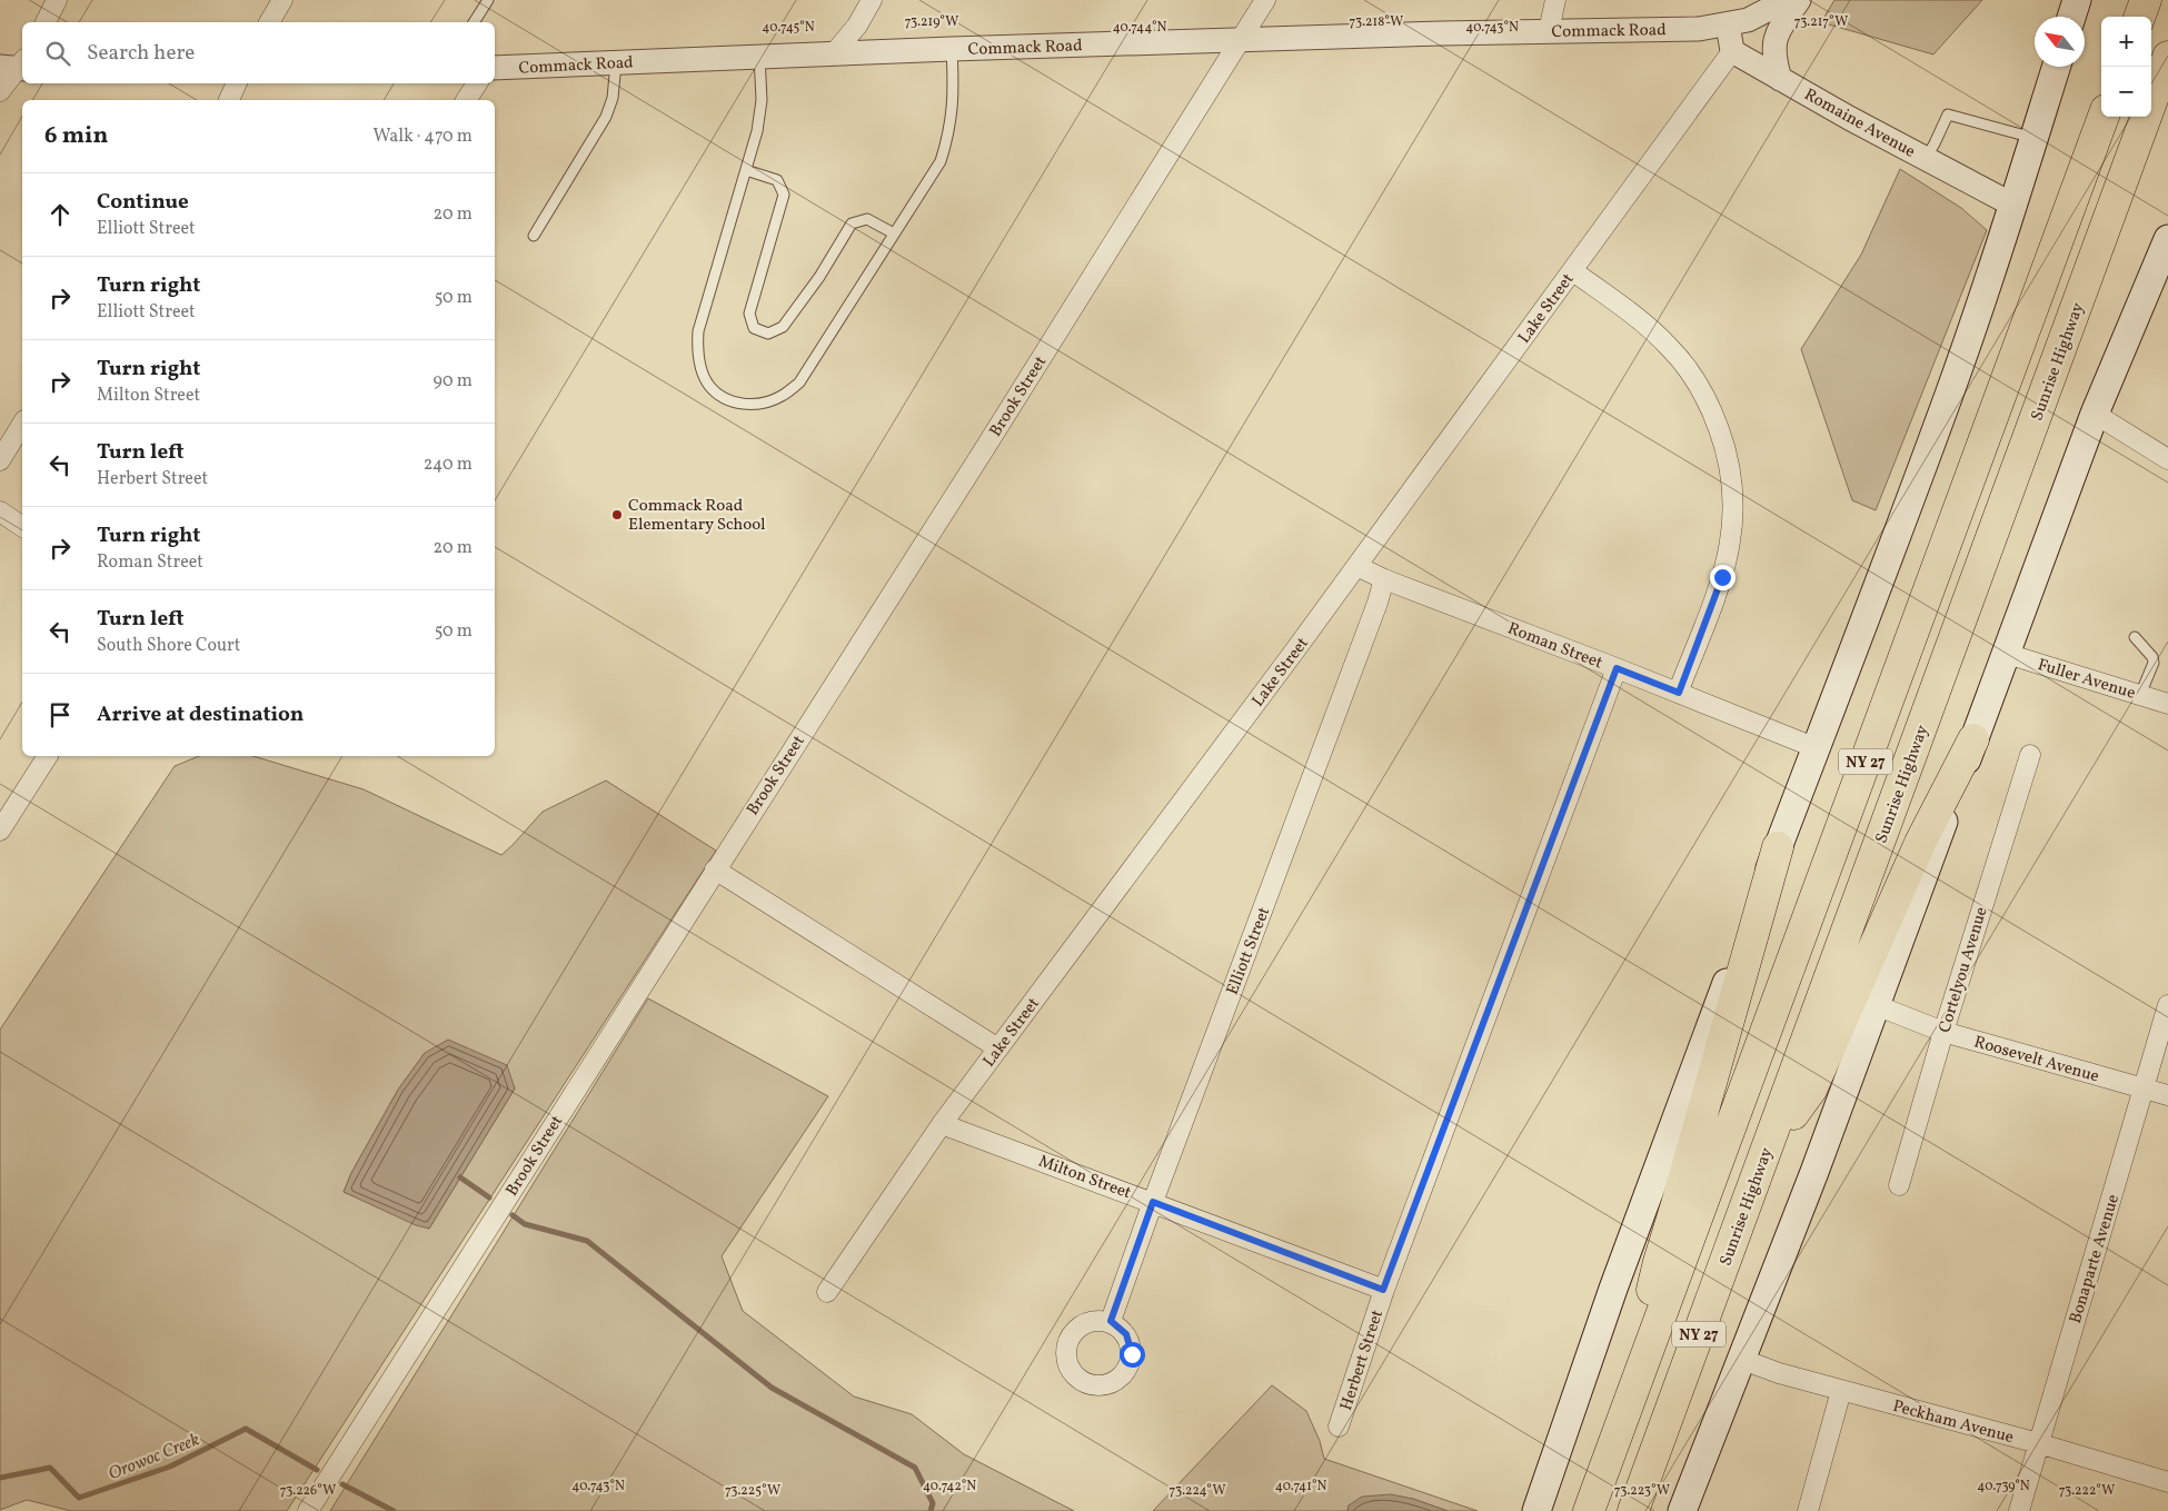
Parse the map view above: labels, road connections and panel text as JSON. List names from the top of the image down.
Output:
{
  "streets": {
    "highway": ["Sunrise Highway", "NY 27"],
    "street": [
      "Commack Road",
      "Romaine Avenue",
      "Lake Street",
      "Brook Street",
      "Roman Street",
      "Fuller Avenue",
      "Elliott Street",
      "Cortelyou Avenue",
      "Roosevelt Avenue",
      "Milton Street",
      "Bonaparte Avenue",
      "Herbert Street",
      "Peckham Avenue"
    ]
  },
  "crossings": [
    ["Commack Road", "Brook Street"],
    ["Romaine Avenue", "Lake Street"],
    ["Lake Street", "Roman Street"],
    ["Lake Street", "Milton Street"],
    ["Roman Street", "Elliott Street"],
    ["Roman Street", "Herbert Street"],
    ["Elliott Street", "Milton Street"],
    ["Cortelyou Avenue", "Roosevelt Avenue"],
    ["Roosevelt Avenue", "Bonaparte Avenue"],
    ["Milton Street", "Herbert Street"],
    ["Bonaparte Avenue", "Peckham Avenue"]
  ],
  "water": ["Orowoc Creek"],
  "places": ["Commack Road Elementary School"],
  "north": "top left",
  "page": {
    "map_buttons": ["+", "−"],
    "search": "Search here",
    "heading": ["6 min", "Walk · 470 m"],
    "list": [
      ["Continue", "Elliott Street", "20 m"],
      ["Turn right", "Elliott Street", "50 m"],
      ["Turn right", "Milton Street", "90 m"],
      ["Turn left", "Herbert Street", "240 m"],
      ["Turn right", "Roman Street", "20 m"],
      ["Turn left", "South Shore Court", "50 m"],
      "Arrive at destination"
    ]
  },
  "coordinates": [
    "73.219°W",
    "73.218°W",
    "73.217°W",
    "40.745°N",
    "40.744°N",
    "40.743°N",
    "40.742°N",
    "40.741°N",
    "40.739°N",
    "73.226°W",
    "73.225°W",
    "73.224°W",
    "73.223°W",
    "73.222°W"
  ]
}
